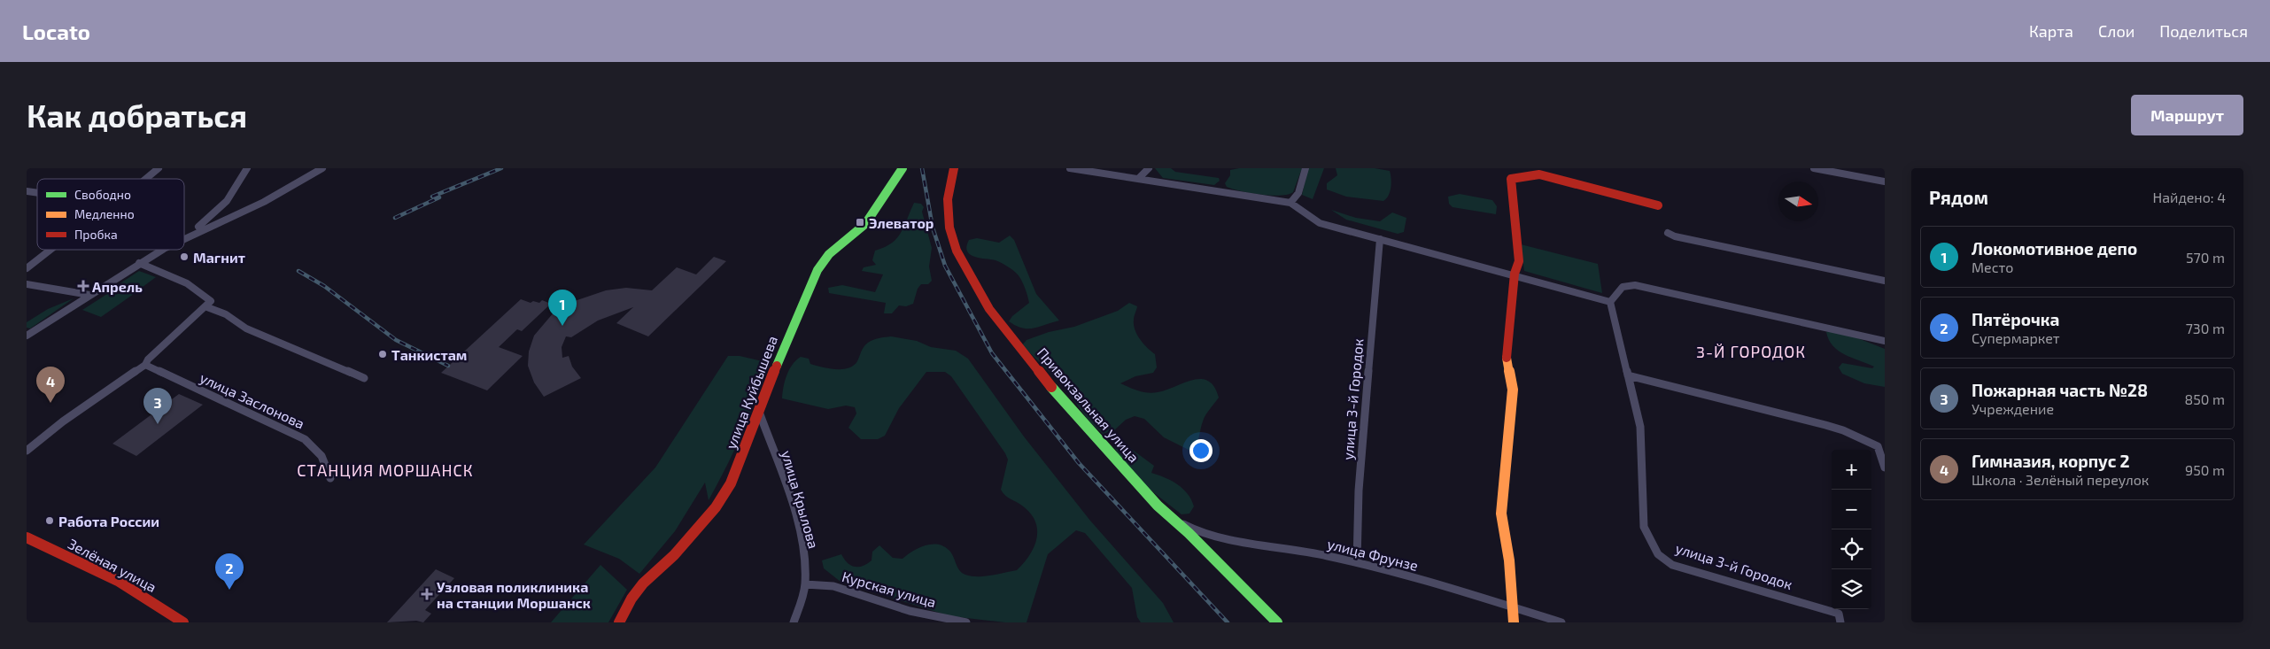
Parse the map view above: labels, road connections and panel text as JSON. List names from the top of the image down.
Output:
{
  "streets": {
    "street": [
      "улица Куйбышева",
      "улица 3-й Городок",
      "улица Заслонова",
      "Привокзальная улица",
      "улица Крылова",
      "улица Фрунзе",
      "Зелёная улица",
      "Курская улица"
    ]
  },
  "crossings": [
    ["улица Куйбышева", "улица Крылова"],
    ["улица 3-й Городок", "улица Фрунзе"],
    ["Привокзальная улица", "улица Фрунзе"],
    ["улица Крылова", "Курская улица"]
  ],
  "districts": ["3-Й ГОРОДОК", "СТАНЦИЯ МОРШАНСК"],
  "places": {
    "transit": ["Элеватор"],
    "other": ["Магнит", "Танкистам", "Работа России"],
    "health": ["Апрель", "Узловая поликлиника на станции Моршанск"]
  },
  "legend": ["Свободно", "Медленно", "Пробка"],
  "north": "right",
  "page": {
    "header": "Locato",
    "nav": ["Карта", "Слои", "Поделиться"],
    "buttons": "Маршрут",
    "title": "Как добраться",
    "heading": ["Рядом", "Найдено: 4"],
    "list": [
      {
        "mark": "1",
        "name": "Локомотивное депо",
        "note": "Место",
        "value": "570 m"
      },
      {
        "mark": "2",
        "name": "Пятёрочка",
        "note": "Супермаркет",
        "value": "730 m"
      },
      {
        "mark": "3",
        "name": "Пожарная часть №28",
        "note": "Учреждение",
        "value": "850 m"
      },
      {
        "mark": "4",
        "name": "Гимназия, корпус 2",
        "note": "Школа · Зелёный переулок",
        "value": "950 m"
      }
    ],
    "pins": [
      "1",
      "4",
      "3",
      "2"
    ],
    "map_buttons": ["+", "−"]
  }
}
